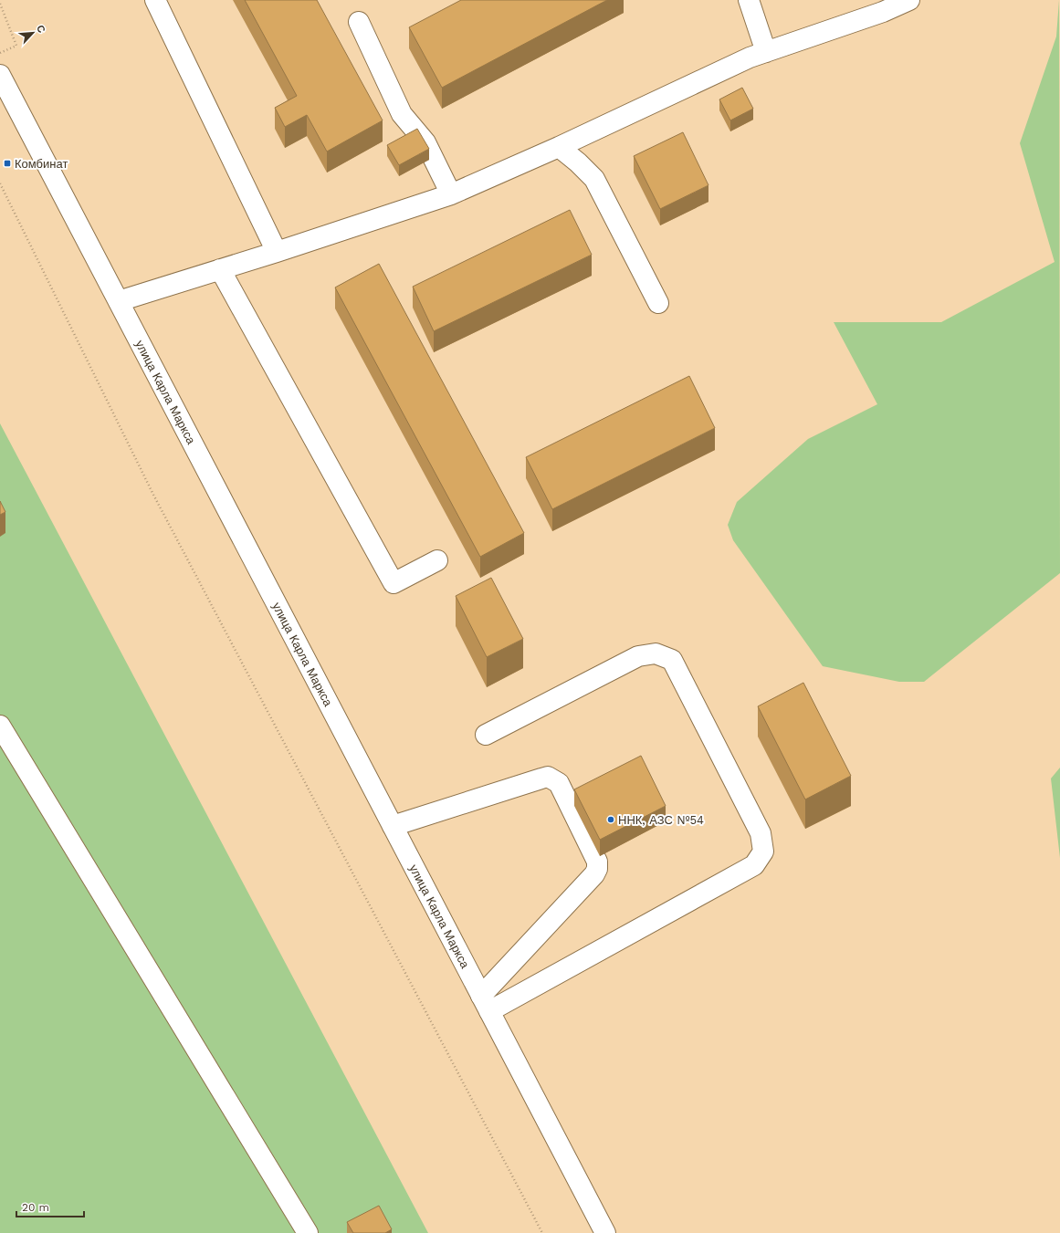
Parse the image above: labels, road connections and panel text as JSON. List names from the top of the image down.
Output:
{
  "streets": {
    "main road": ["улица Карла Маркса"]
  },
  "places": {
    "transit": ["Комбинат"],
    "other": ["ННК, АЗС №54"]
  },
  "scale_bar": "20 m",
  "north": "top right"
}
